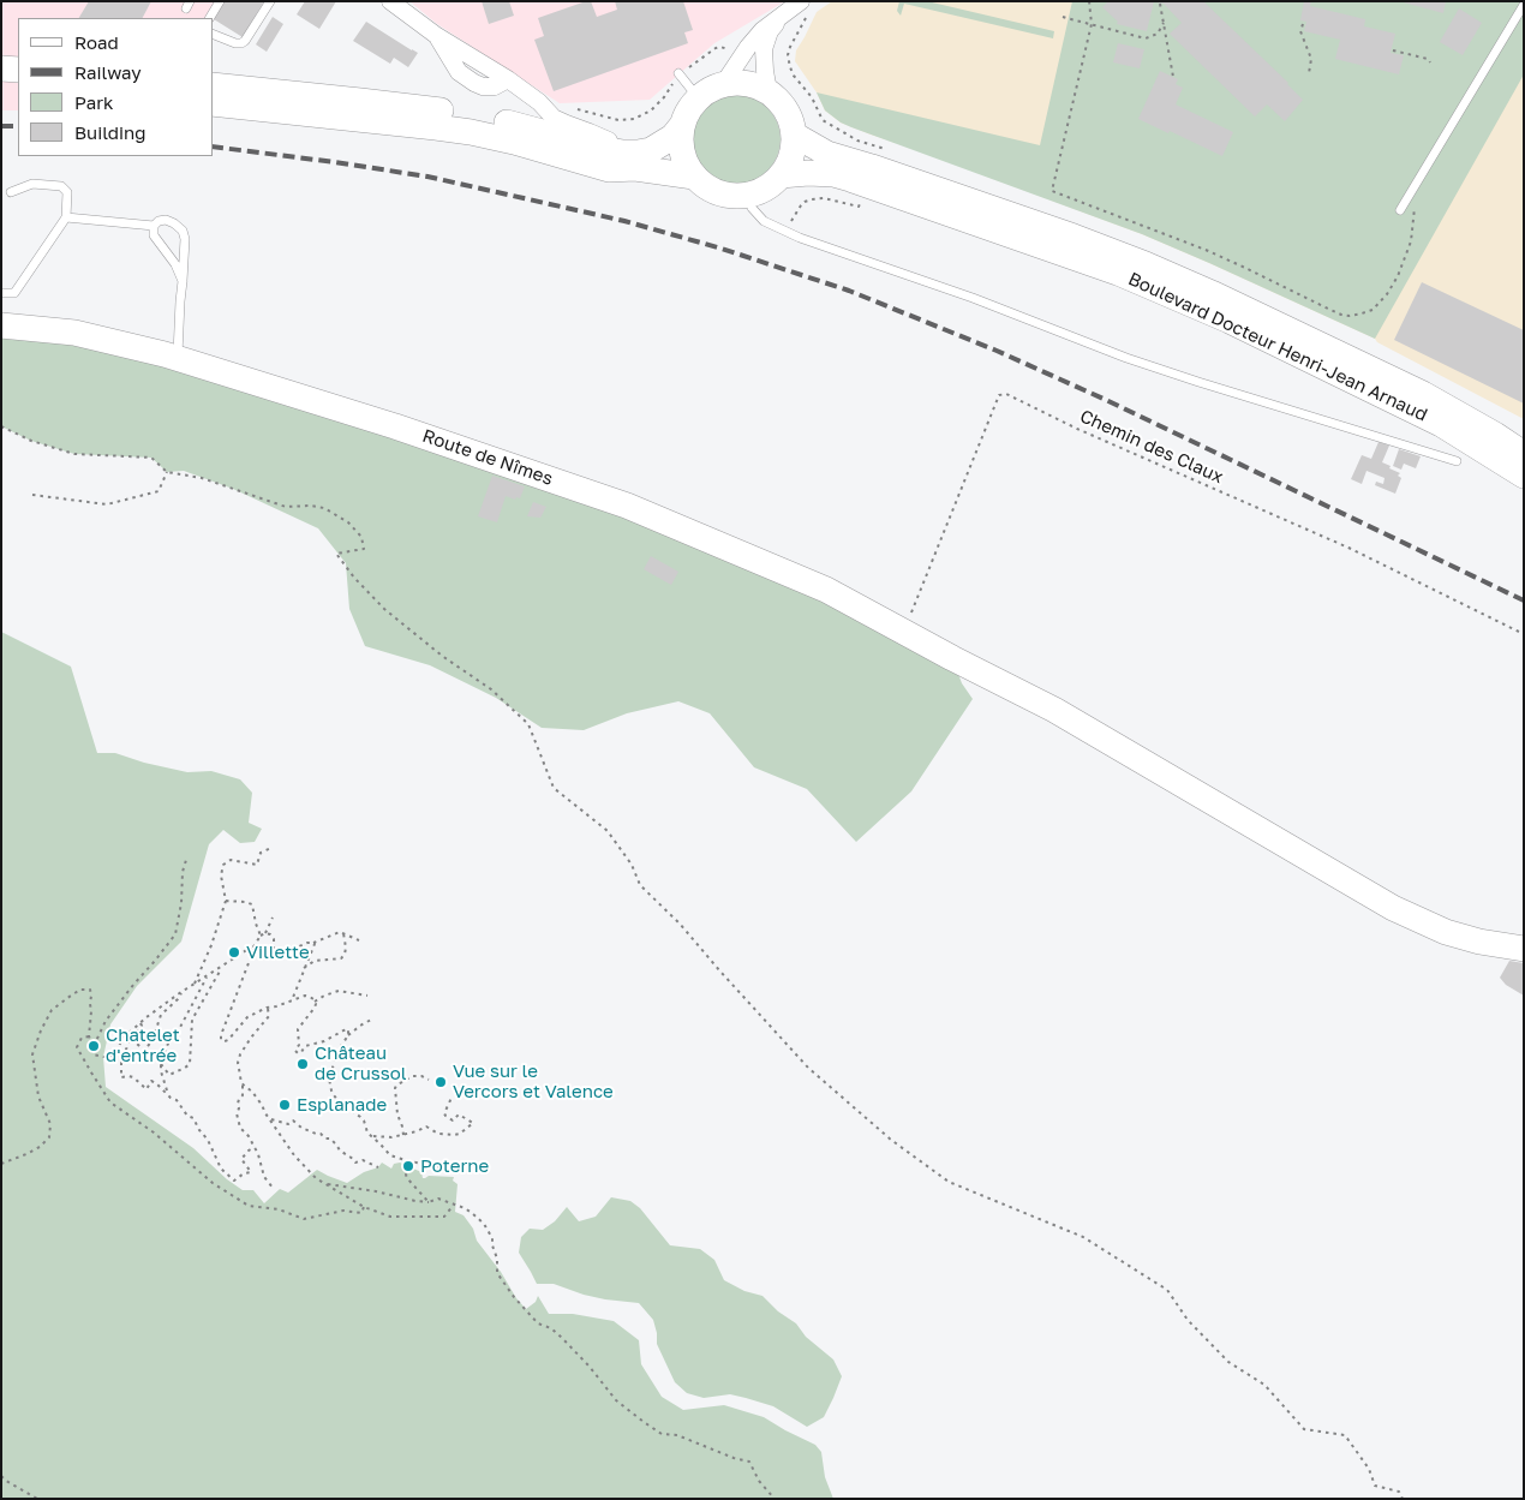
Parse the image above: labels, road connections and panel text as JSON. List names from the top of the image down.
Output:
{
  "streets": {
    "main road": ["Boulevard Docteur Henri-Jean Arnaud", "Route de Nîmes"],
    "path": ["Chemin des Claux"]
  },
  "crossings": [
    ["Chemin des Claux", "Route de Nîmes"]
  ],
  "places": [
    "Villette",
    "Chatelet d'entrée",
    "Château de Crussol",
    "Vue sur le Vercors et Valence",
    "Esplanade",
    "Poterne"
  ],
  "legend": [
    "Road",
    "Railway",
    "Park",
    "Building"
  ]
}
